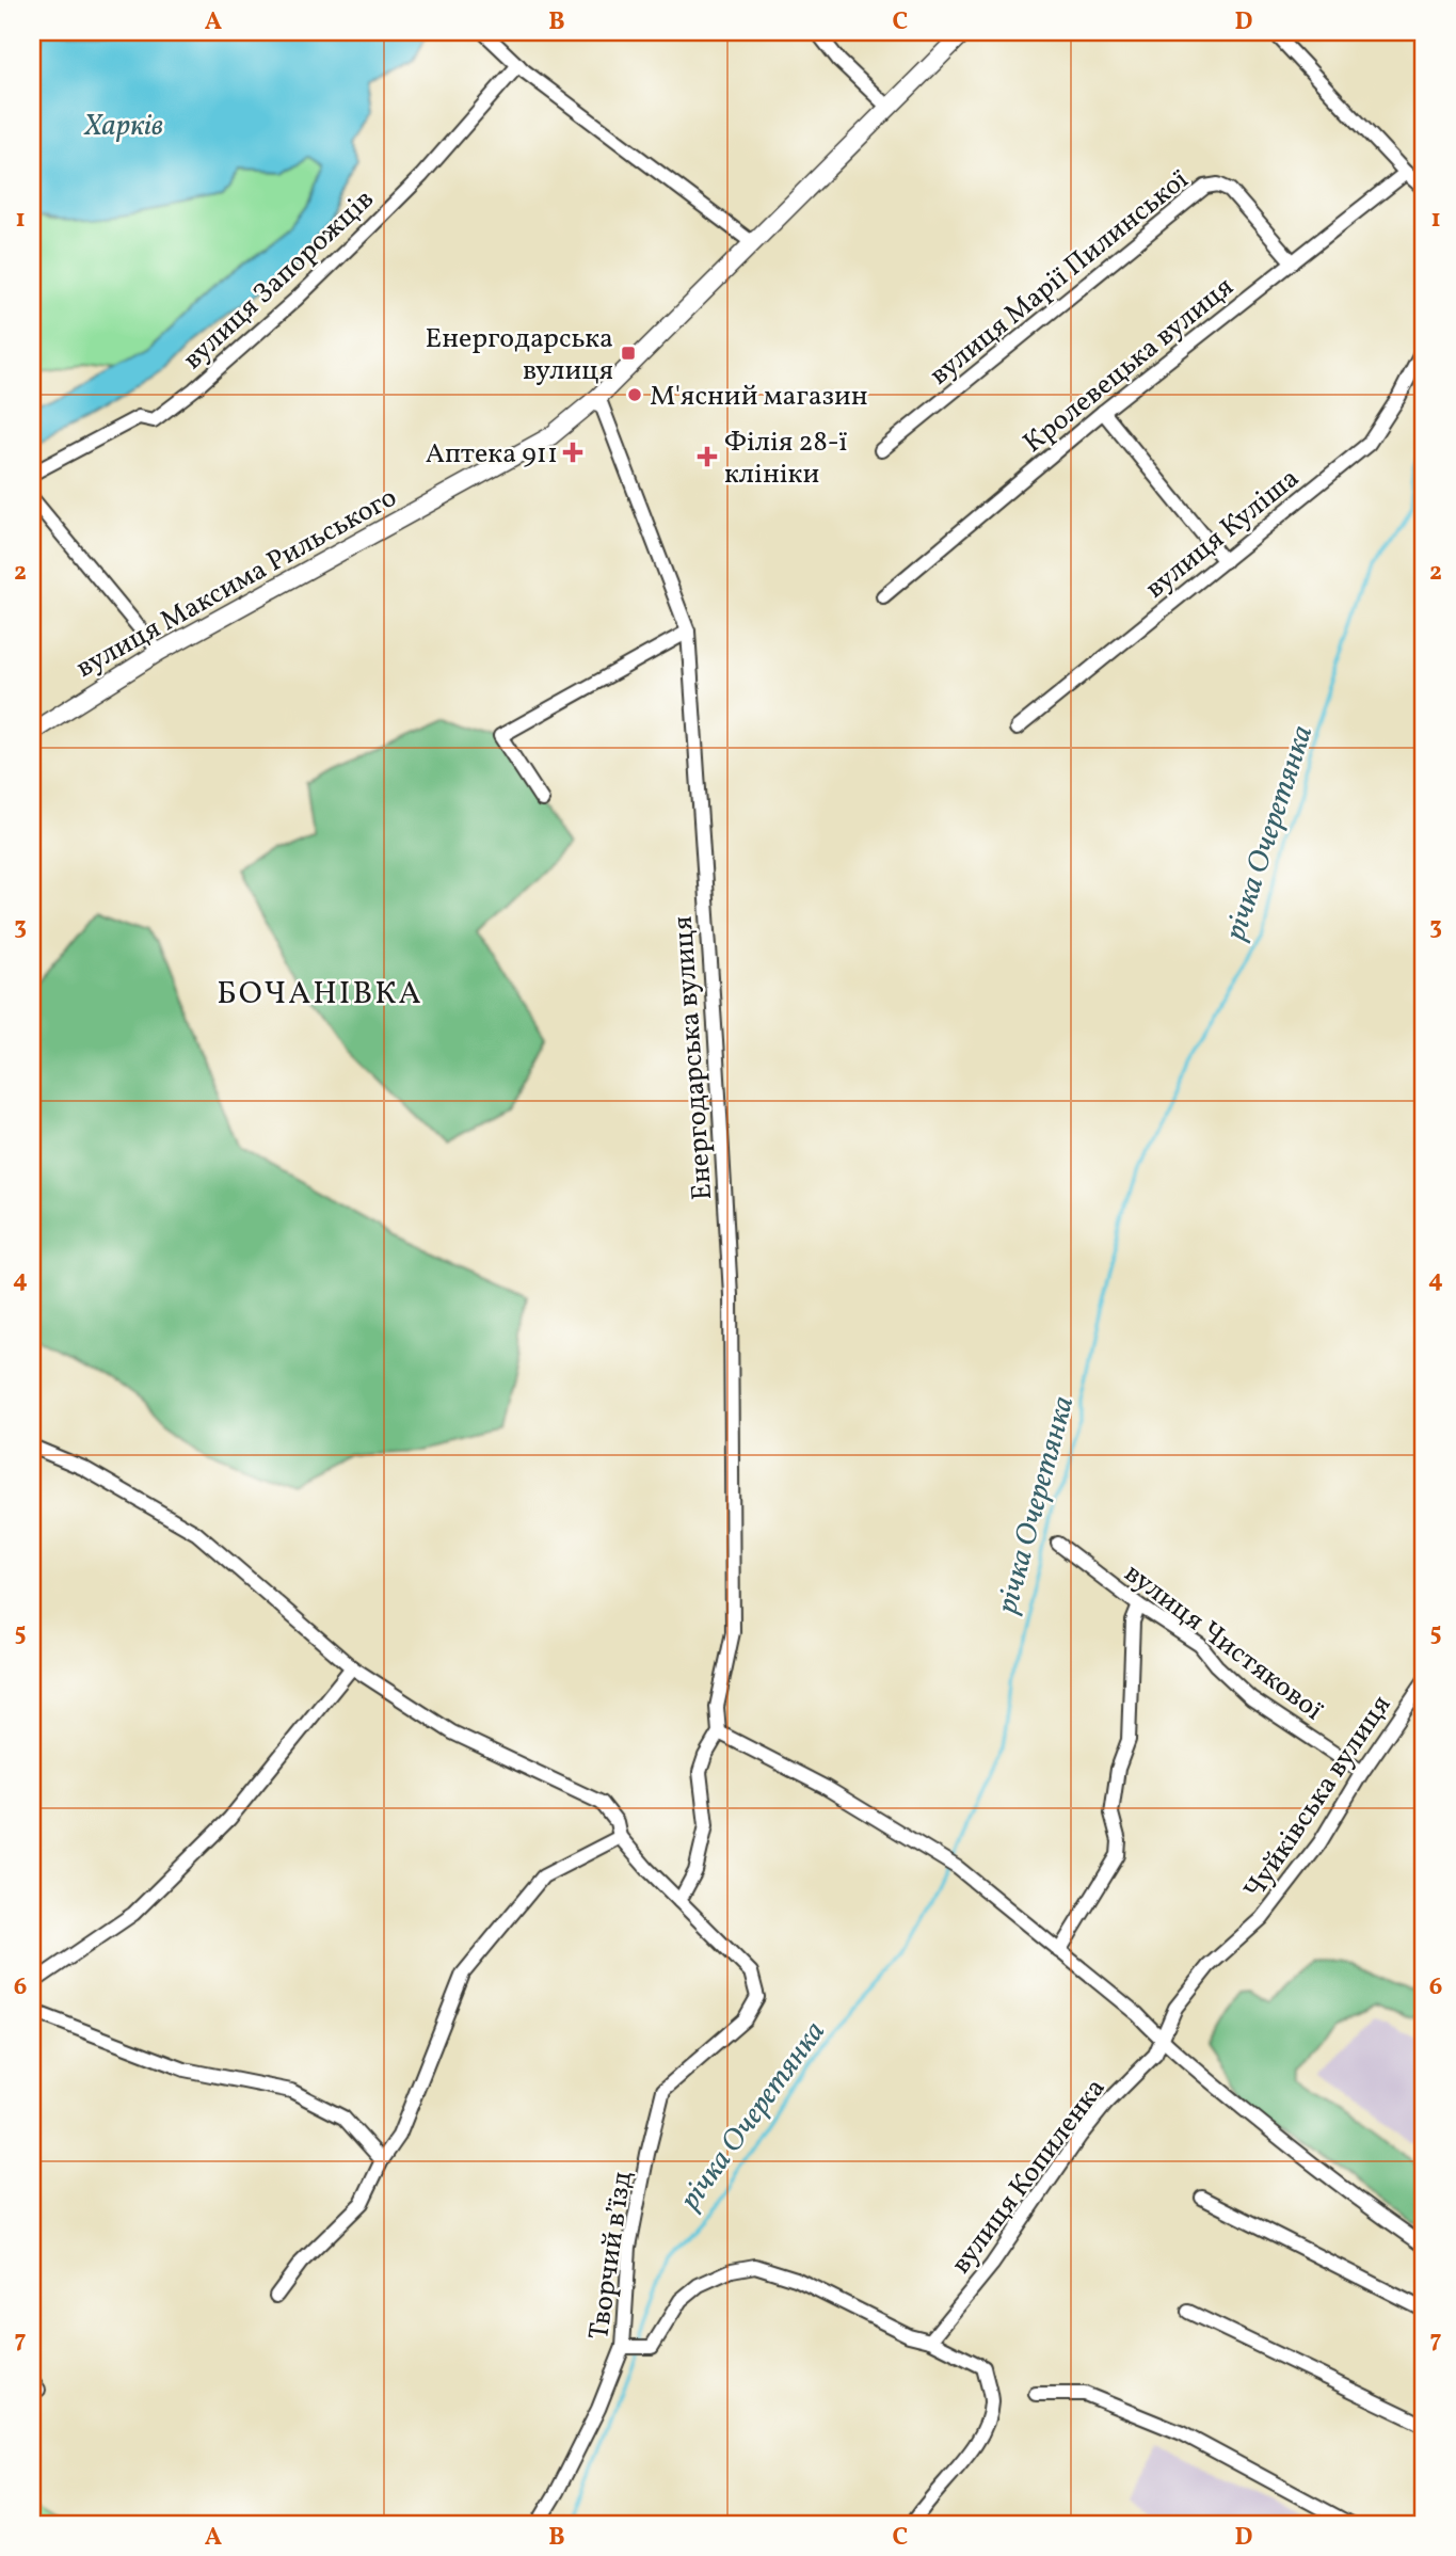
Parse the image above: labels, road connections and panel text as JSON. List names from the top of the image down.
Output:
{
  "streets": {
    "main road": ["вулиця Максима Рильського"],
    "street": [
      "вулиця Марії Пилинської",
      "вулиця Запорожців",
      "Кролевецька вулиця",
      "вулиця Куліша",
      "Енергодарська вулиця",
      "вулиця Чистякової",
      "Чуйківська вулиця",
      "вулиця Копиленка",
      "Творчий в’їзд"
    ]
  },
  "crossings": [
    ["вулиця Марії Пилинської", "Кролевецька вулиця"],
    ["вулиця Максима Рильського", "Енергодарська вулиця"],
    ["Енергодарська вулиця", "Творчий в’їзд"],
    ["вулиця Чистякової", "Чуйківська вулиця"],
    ["Чуйківська вулиця", "вулиця Копиленка"]
  ],
  "districts": ["БОЧАНІВКА"],
  "water": ["Харків", "річка Очеретянка"],
  "places": {
    "transit": ["Енергодарська вулиця"],
    "other": ["М'ясний магазин"],
    "health": ["Аптека 911", "Філія 28-ї клініки"]
  },
  "grid": {
    "columns": [
      "A",
      "B",
      "C",
      "D"
    ],
    "rows": [
      "1",
      "2",
      "3",
      "4",
      "5",
      "6",
      "7"
    ]
  }
}
